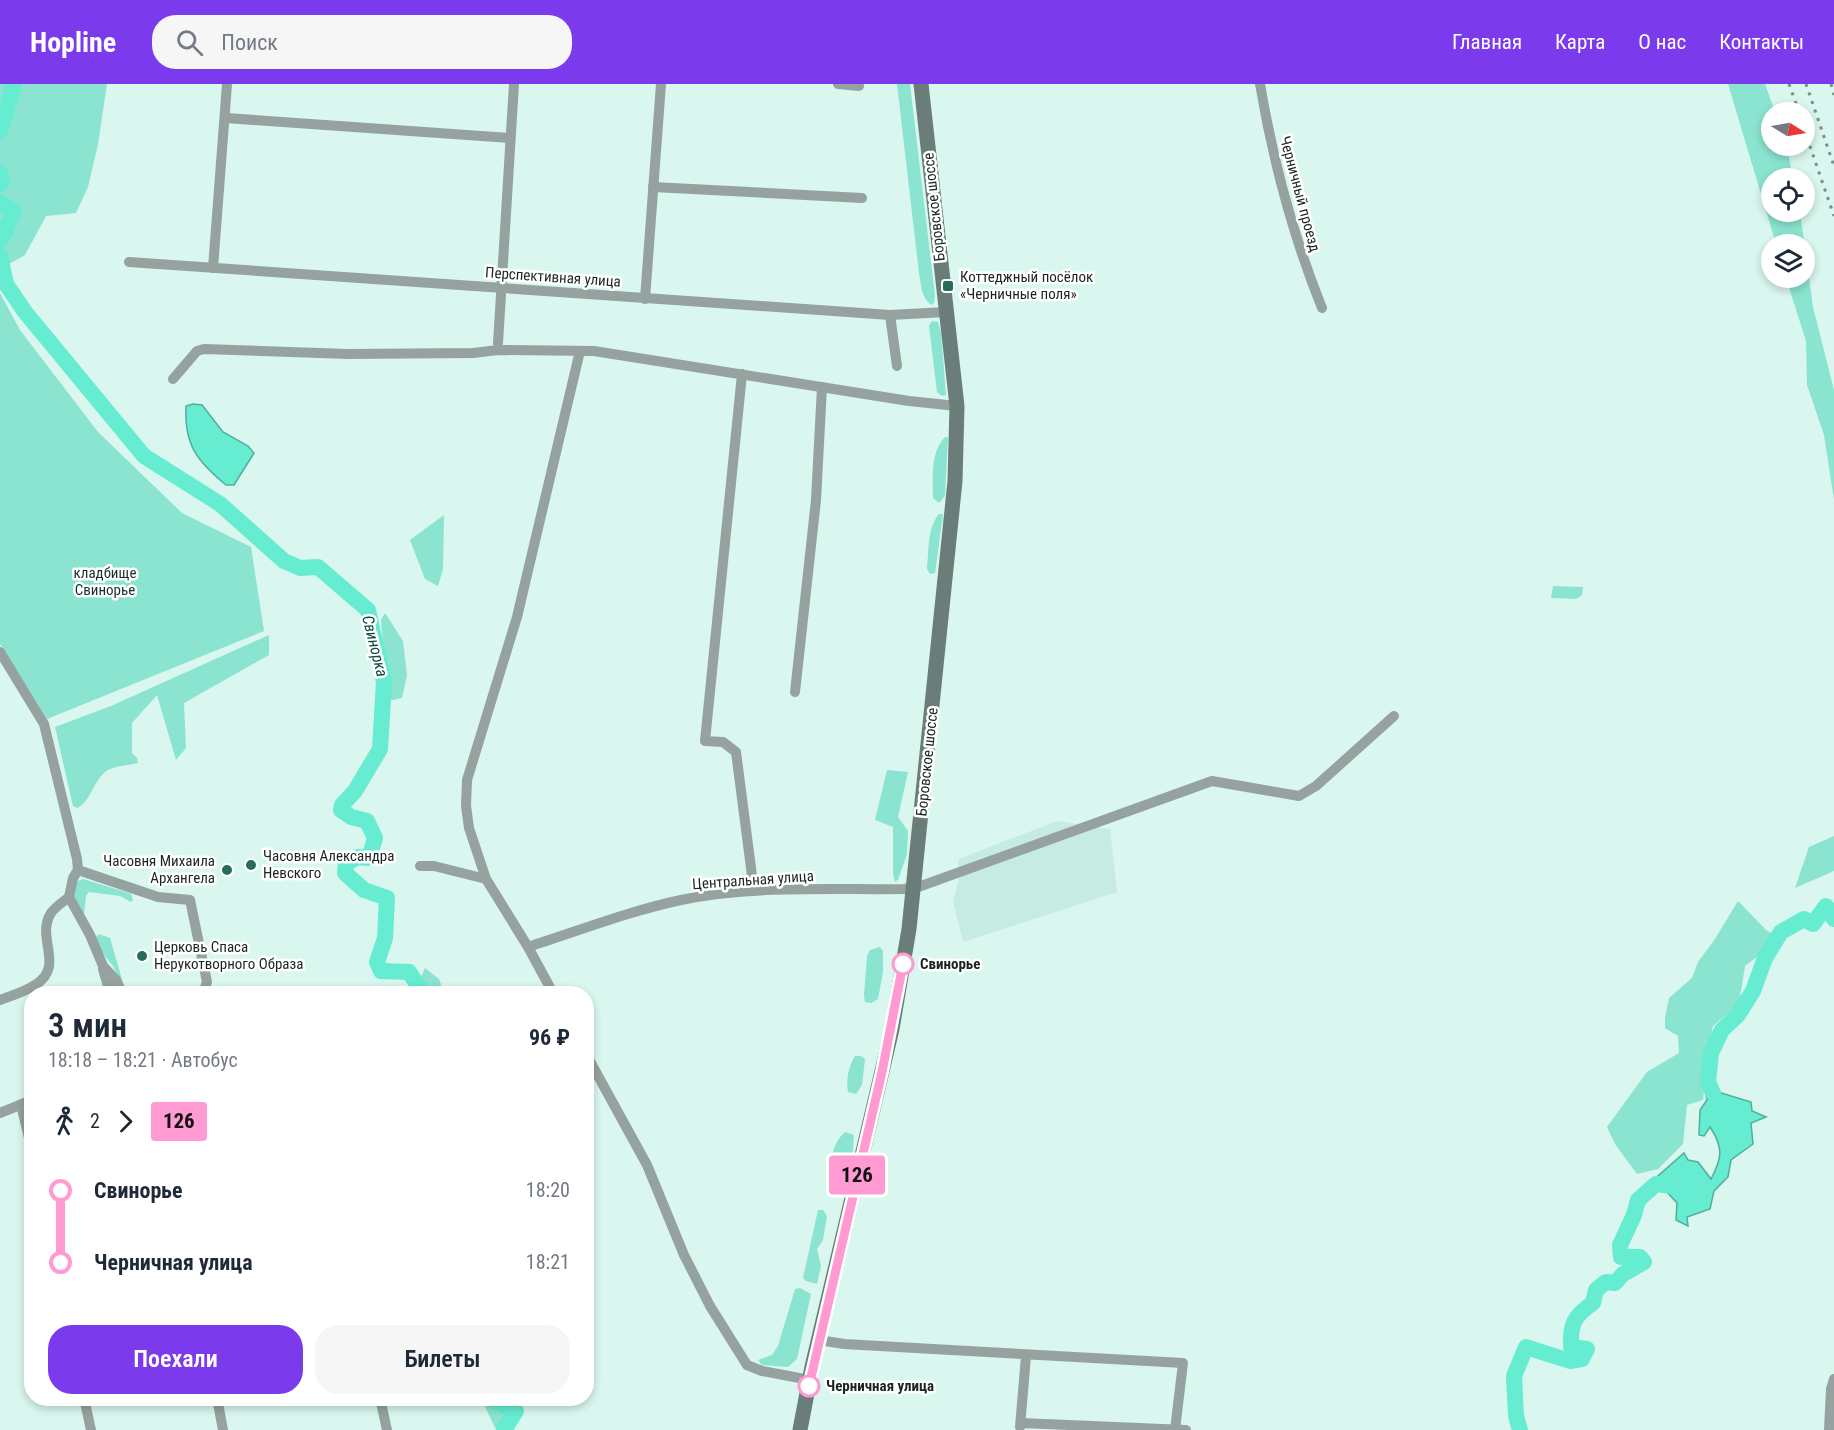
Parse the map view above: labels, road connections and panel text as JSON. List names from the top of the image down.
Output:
{
  "streets": {
    "main road": ["Боровское шоссе"],
    "street": ["Черничный проезд", "Перспективная улица", "Центральная улица"]
  },
  "crossings": [
    ["Боровское шоссе", "Перспективная улица"],
    ["Боровское шоссе", "Центральная улица"]
  ],
  "water": ["Свинорка"],
  "parks": ["кладбище Свинорье"],
  "places": {
    "transit": ["Коттеджный посёлок «Черничные поля»"],
    "other": [
      "Часовня Александра Невского",
      "Часовня Михаила Архангела",
      "Церковь Спаса Нерукотворного Образа",
      "Свинорье",
      "Черничная улица"
    ]
  },
  "lines": ["bus line 126"],
  "north": "right",
  "page": {
    "header": "Hopline",
    "search": "Поиск",
    "nav": [
      "Главная",
      "Карта",
      "О нас",
      "Контакты"
    ],
    "on_map": "126",
    "heading": ["3 мин", "18:18 – 18:21 · Автобус", "96 ₽"],
    "legs": ["2", "126"],
    "list": [
      {
        "name": "Свинорье",
        "value": "18:20"
      },
      {
        "name": "Черничная улица",
        "value": "18:21"
      }
    ],
    "buttons": ["Поехали", "Билеты"]
  }
}
